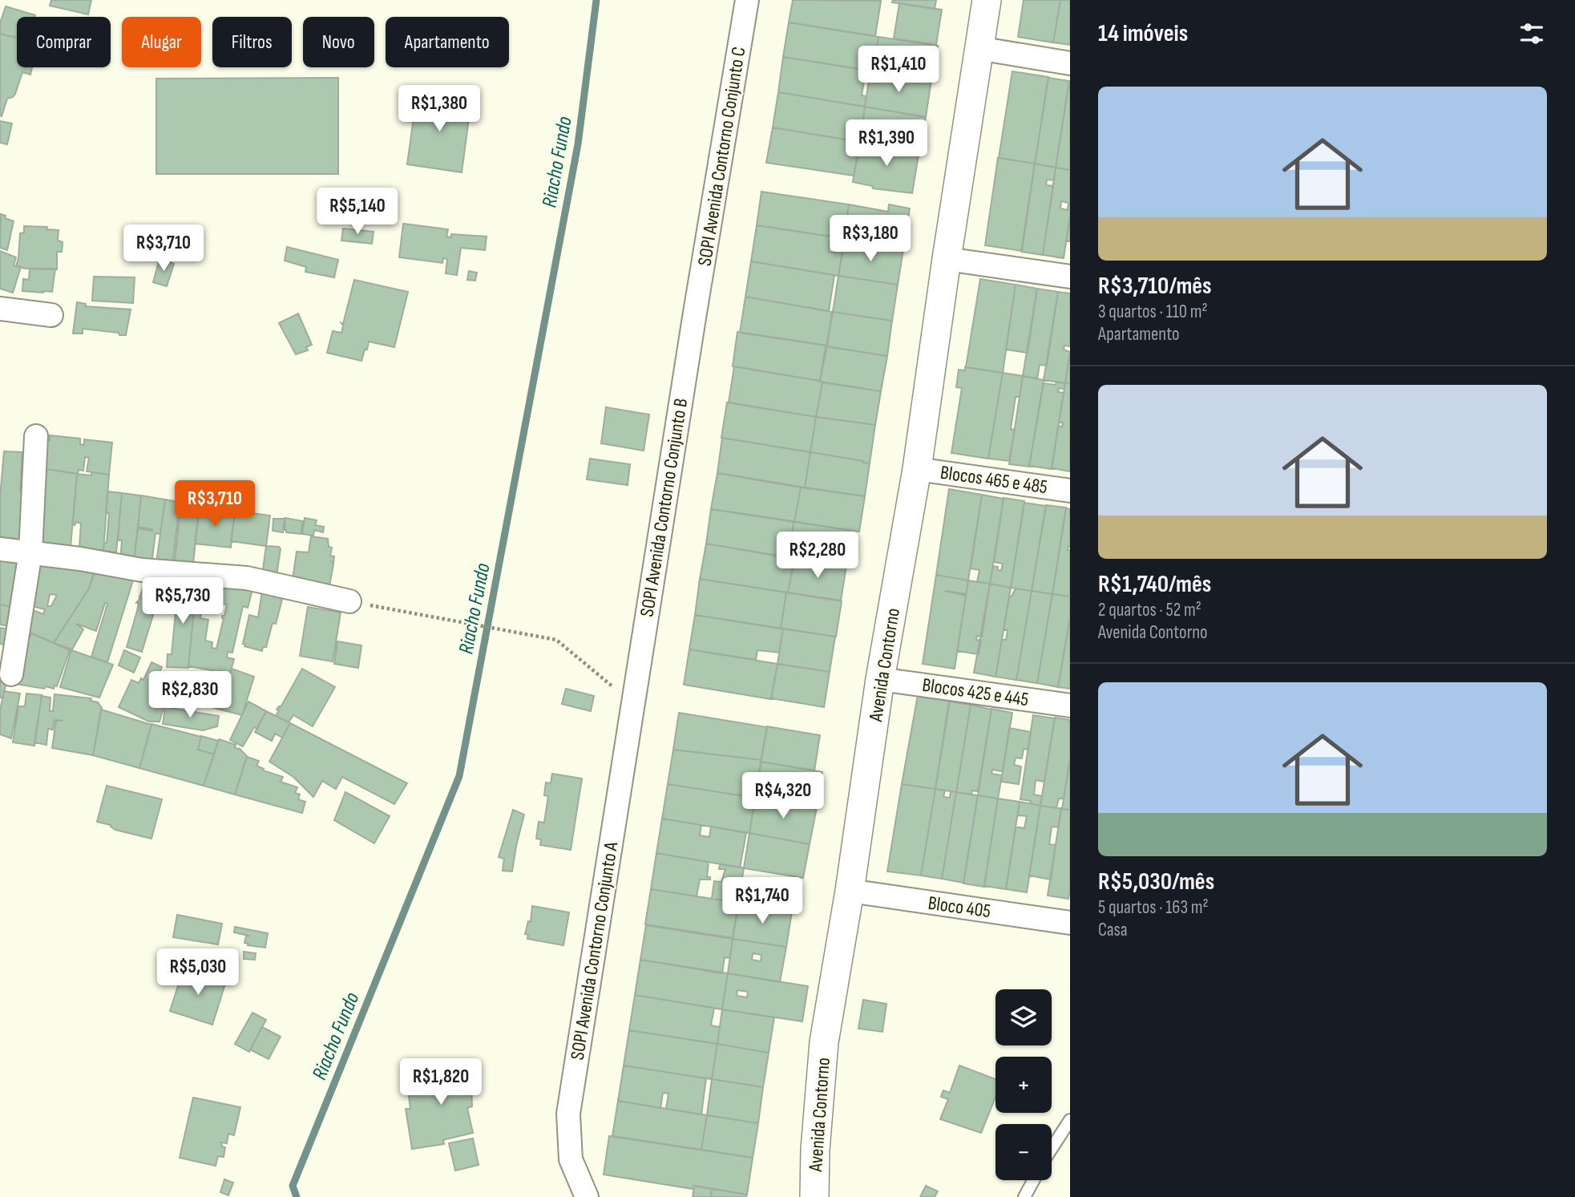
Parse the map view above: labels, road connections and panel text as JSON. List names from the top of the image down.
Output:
{
  "streets": {
    "street": [
      "SOPI Avenida Contorno Conjunto C",
      "Blocos 465 e 485",
      "SOPI Avenida Contorno Conjunto B",
      "Avenida Contorno",
      "Blocos 425 e 445",
      "Bloco 405",
      "SOPI Avenida Contorno Conjunto A"
    ]
  },
  "crossings": [
    ["SOPI Avenida Contorno Conjunto C", "SOPI Avenida Contorno Conjunto B"],
    ["Blocos 465 e 485", "Avenida Contorno"],
    ["SOPI Avenida Contorno Conjunto B", "SOPI Avenida Contorno Conjunto A"],
    ["Avenida Contorno", "Blocos 425 e 445"],
    ["Avenida Contorno", "Bloco 405"]
  ],
  "water": ["Riacho Fundo"],
  "page": {
    "heading": "14 imóveis",
    "chip": [
      "Comprar",
      "Alugar",
      "Filtros",
      "Novo",
      "Apartamento"
    ],
    "price": [
      "R$1,410",
      "R$1,380",
      "R$1,390",
      "R$5,140",
      "R$3,180",
      "R$3,710",
      "R$3,710",
      "R$2,280",
      "R$5,730",
      "R$2,830",
      "R$4,320",
      "R$1,740",
      "R$5,030",
      "R$1,820"
    ],
    "list": [
      {
        "name": "R$3,710/mês",
        "note": "3 quartos · 110 m² · Apartamento"
      },
      {
        "name": "R$1,740/mês",
        "note": "2 quartos · 52 m² · Avenida Contorno"
      },
      {
        "name": "R$5,030/mês",
        "note": "5 quartos · 163 m² · Casa"
      }
    ],
    "map_buttons": ["+", "−"]
  }
}
